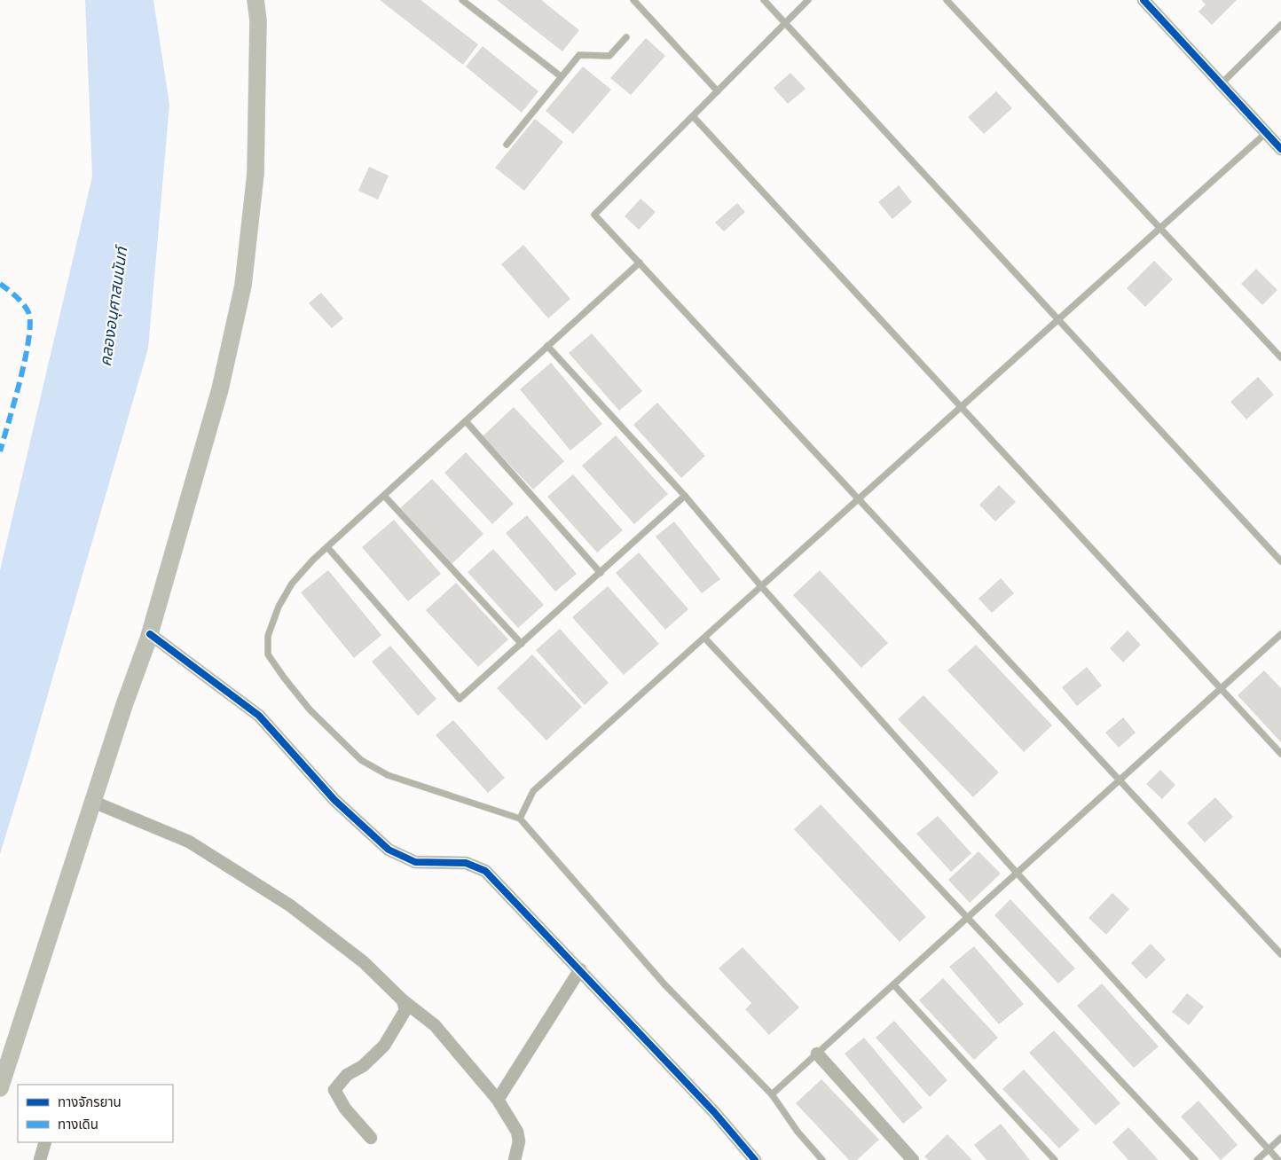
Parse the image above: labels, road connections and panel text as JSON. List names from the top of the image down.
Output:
{
  "water": ["คลองอนุศาสนนันท์"],
  "legend": ["ทางจักรยาน", "ทางเดิน"]
}
